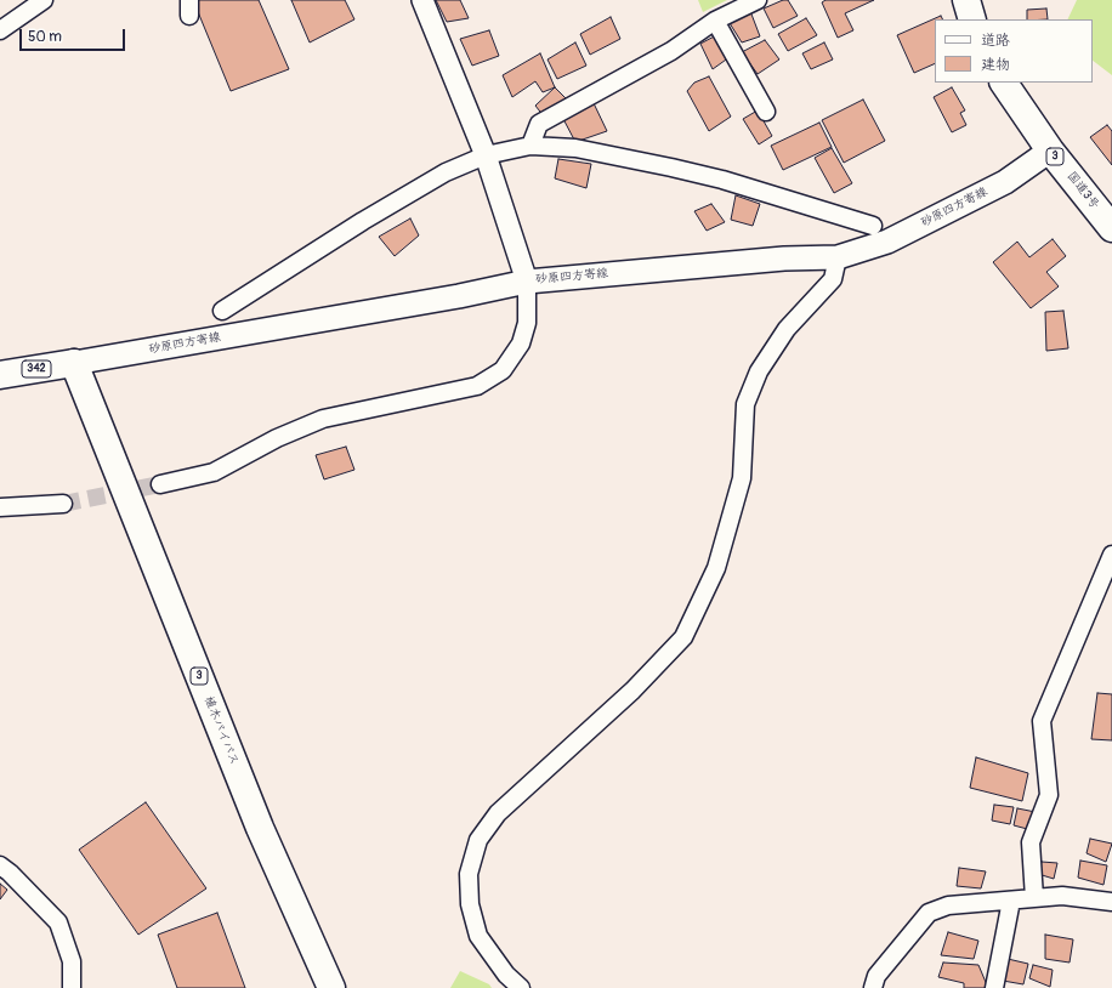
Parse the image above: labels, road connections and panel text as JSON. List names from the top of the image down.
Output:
{
  "streets": {
    "highway": [
      "3",
      "国道3号",
      "342",
      "植木バイパス"
    ],
    "main road": ["砂原四方寄線"]
  },
  "crossings": [
    ["国道3号", "砂原四方寄線"],
    ["砂原四方寄線", "342"],
    ["砂原四方寄線", "植木バイパス"],
    ["342", "植木バイパス"]
  ],
  "legend": ["道路", "建物"],
  "scale_bar": "50 m"
}
